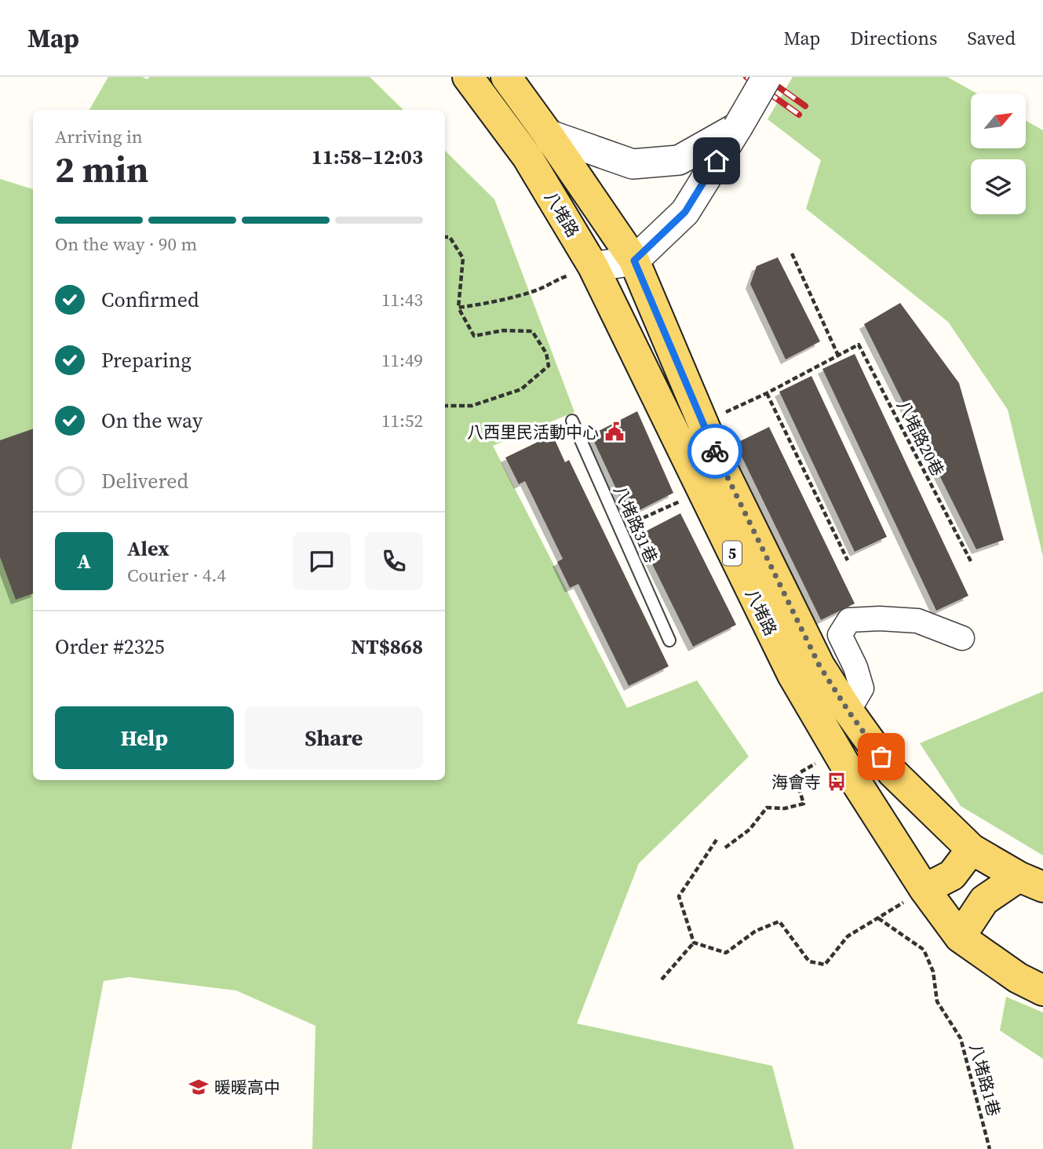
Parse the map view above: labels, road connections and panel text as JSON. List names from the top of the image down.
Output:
{
  "streets": {
    "main road": ["八堵路", "5"],
    "lane": ["八堵路31巷"],
    "path": ["八堵路20巷", "八堵路1巷"]
  },
  "crossings": [
    ["八堵路", "八堵路20巷"],
    ["八堵路", "5"]
  ],
  "places": {
    "public building": ["八西里民活動中心"],
    "bus stop": ["海會寺"],
    "school or university": ["暖暖高中"]
  },
  "north": "top right",
  "page": {
    "header": "Map",
    "nav": ["Map", "Directions", "Saved"],
    "heading": ["2 min", "Arriving in", "11:58–12:03"],
    "panel": [
      "Alex",
      "Courier · 4.4",
      "Order #2325",
      "NT$868"
    ],
    "bar": "On the way · 90 m",
    "list": [
      ["Confirmed", "11:43"],
      ["Preparing", "11:49"],
      ["On the way", "11:52"],
      "Delivered"
    ],
    "round": "A",
    "buttons": ["Help", "Share"]
  }
}
